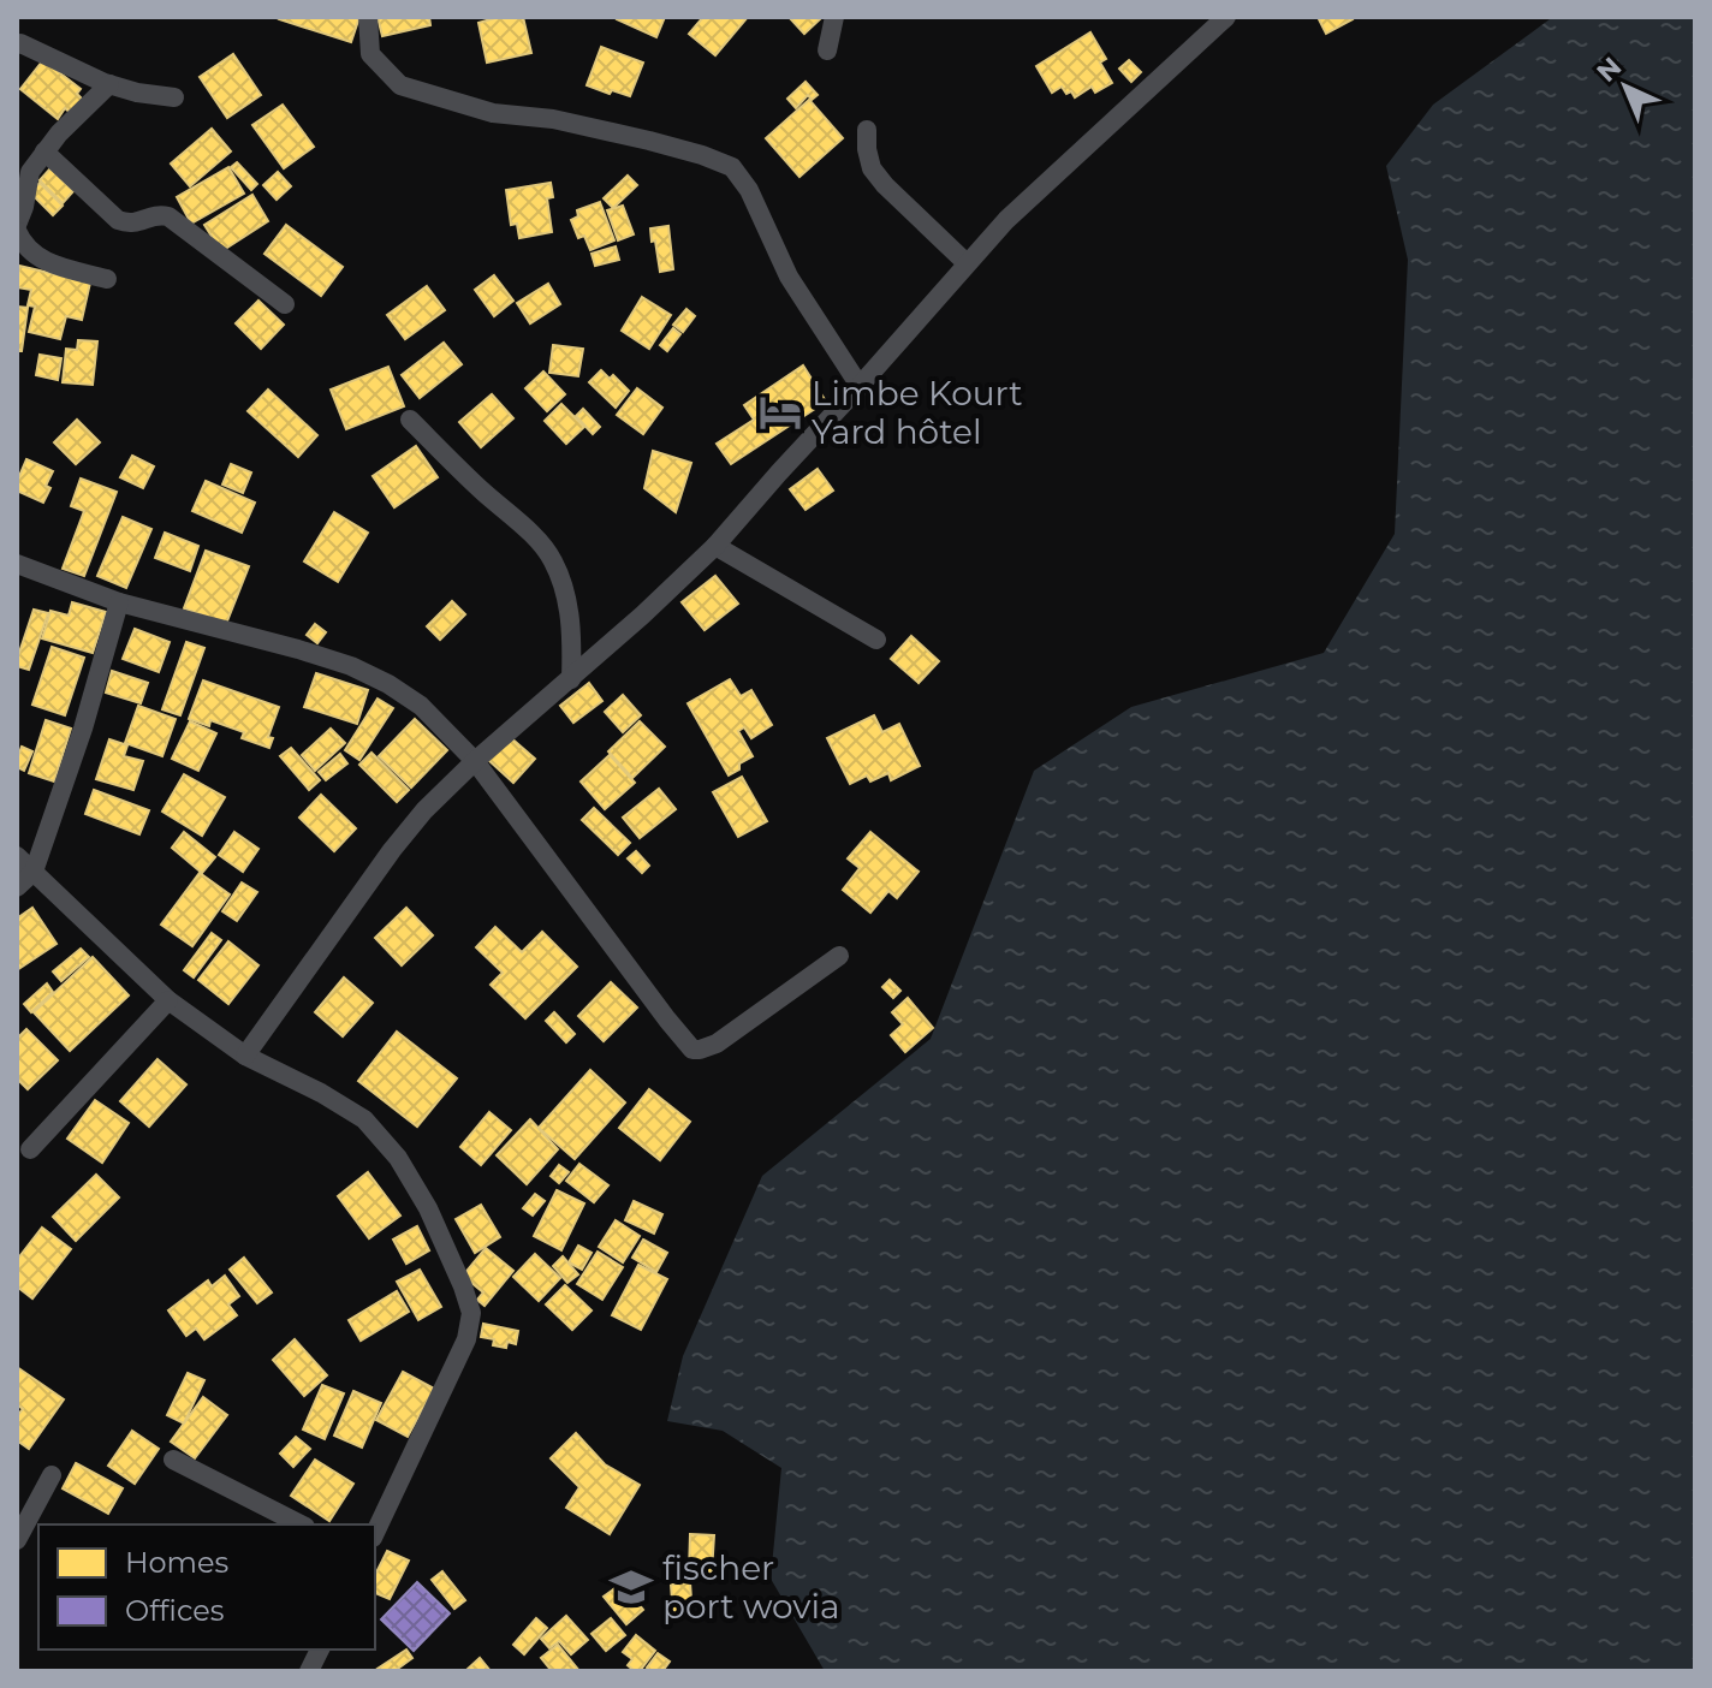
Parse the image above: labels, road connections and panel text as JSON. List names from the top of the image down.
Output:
{
  "places": {
    "hotel": ["Limbe Kourt Yard hôtel"],
    "school or university": ["fischer port wovia"]
  },
  "legend": ["Homes", "Offices"],
  "north": "top left"
}
